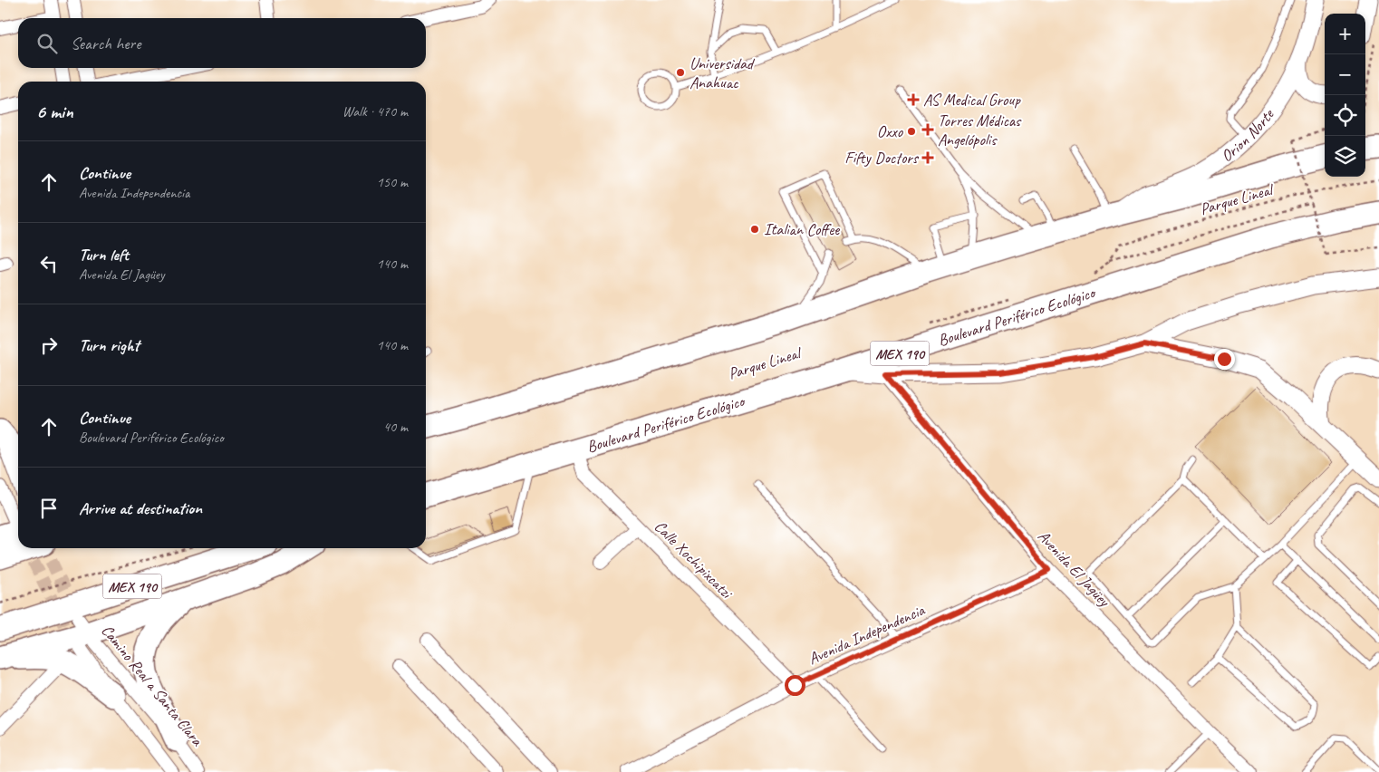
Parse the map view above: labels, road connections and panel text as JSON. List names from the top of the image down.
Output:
{
  "streets": {
    "highway": ["Boulevard Periférico Ecológico", "MEX 190"],
    "street": [
      "Orion Norte",
      "Calle Xochipixcatzi",
      "Avenida El Jagüey",
      "Avenida Independencia",
      "Camino Real a Santa Clara"
    ],
    "path": ["Parque Lineal"]
  },
  "crossings": [
    ["Boulevard Periférico Ecológico", "Calle Xochipixcatzi"],
    ["Calle Xochipixcatzi", "Avenida Independencia"],
    ["Avenida El Jagüey", "Avenida Independencia"]
  ],
  "places": {
    "other": ["Universidad Anahuac", "Oxxo", "Italian Coffee"],
    "health": ["AS Medical Group", "Torres Médicas Angelópolis", "Fifty Doctors"]
  },
  "page": {
    "map_buttons": ["+", "−"],
    "search": "Search here",
    "heading": ["6 min", "Walk · 470 m"],
    "list": [
      ["Continue", "Avenida Independencia", "150 m"],
      ["Turn left", "Avenida El Jagüey", "140 m"],
      ["Turn right", "140 m"],
      ["Continue", "Boulevard Periférico Ecológico", "40 m"],
      "Arrive at destination"
    ]
  }
}
